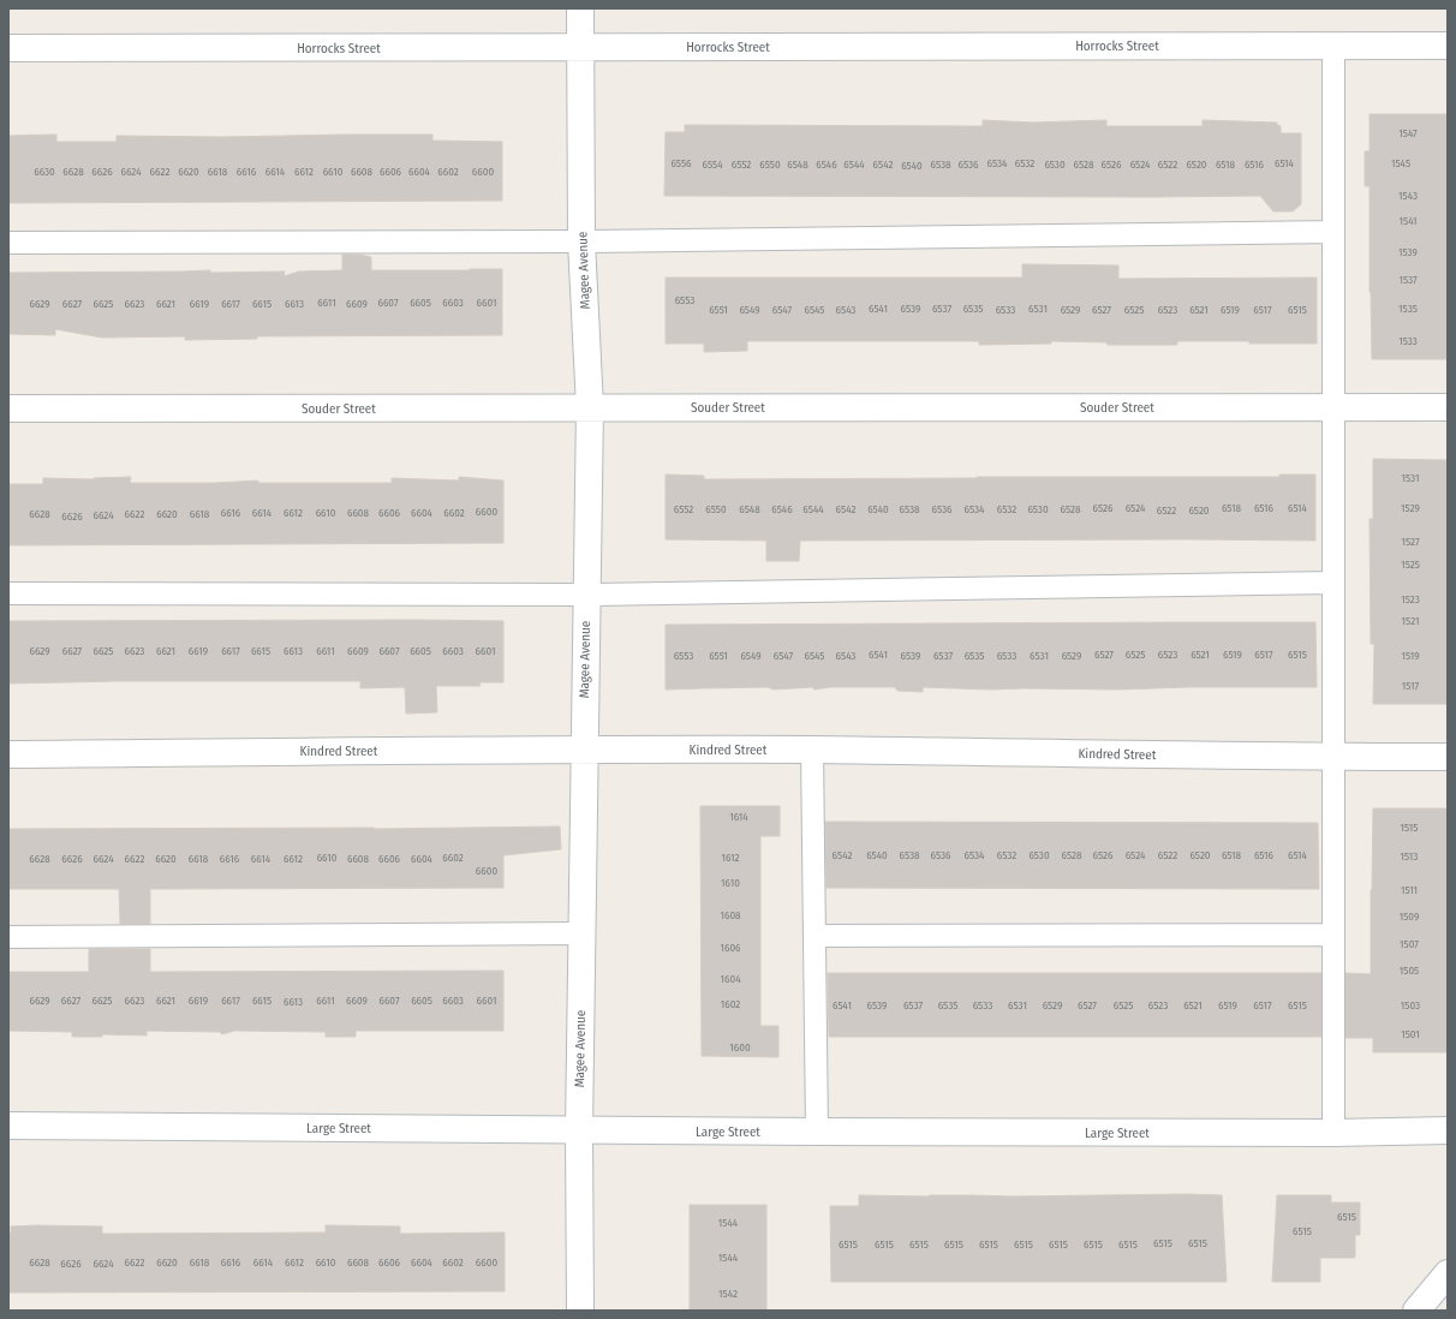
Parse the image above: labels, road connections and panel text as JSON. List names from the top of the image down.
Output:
{
  "streets": {
    "street": [
      "Horrocks Street",
      "Magee Avenue",
      "Souder Street",
      "Kindred Street",
      "Large Street"
    ]
  },
  "crossings": [
    ["Horrocks Street", "Magee Avenue"],
    ["Magee Avenue", "Souder Street"],
    ["Magee Avenue", "Kindred Street"],
    ["Magee Avenue", "Large Street"]
  ],
  "house_numbers": [
    "1547",
    "6556",
    "6534",
    "6532",
    "6514",
    "1545",
    "6554",
    "6552",
    "6550",
    "6548",
    "6546",
    "6544",
    "6542",
    "6538",
    "6536",
    "6530",
    "6528",
    "6526",
    "6524",
    "6522",
    "6520",
    "6518",
    "6516",
    "6540",
    "6630",
    "6628",
    "6626",
    "6624",
    "6622",
    "6620",
    "6618",
    "6616",
    "6614",
    "6612",
    "6610",
    "6608",
    "6606",
    "6604",
    "6602",
    "6600",
    "1543",
    "1541",
    "1539",
    "1537",
    "6553",
    "6611",
    "6607",
    "6605",
    "6603",
    "6601",
    "6629",
    "6627",
    "6625",
    "6623",
    "6621",
    "6619",
    "6617",
    "6615",
    "6613",
    "6609",
    "6541",
    "6539",
    "6537",
    "6535",
    "6531",
    "1535",
    "6551",
    "6549",
    "6547",
    "6545",
    "6543",
    "6533",
    "6529",
    "6527",
    "6525",
    "6523",
    "6521",
    "6519",
    "6517",
    "6515",
    "1533",
    "1531",
    "6526",
    "6524",
    "6518",
    "6516",
    "6514",
    "1529",
    "6552",
    "6550",
    "6548",
    "6546",
    "6544",
    "6542",
    "6540",
    "6538",
    "6536",
    "6534",
    "6532",
    "6530",
    "6528",
    "6522",
    "6520",
    "6600",
    "6616",
    "6614",
    "6612",
    "6610",
    "6608",
    "6606",
    "6604",
    "6602",
    "6628",
    "6622",
    "6620",
    "6618",
    "6624",
    "6626",
    "1527",
    "1525",
    "1523",
    "1521",
    "6629",
    "6627",
    "6625",
    "6623",
    "6621",
    "6619",
    "6617",
    "6615",
    "6613",
    "6611",
    "6609",
    "6607",
    "6605",
    "6603",
    "6601",
    "6541",
    "6527",
    "6525",
    "6523",
    "6521",
    "6519",
    "6517",
    "6515",
    "6553",
    "6551",
    "6549",
    "6547",
    "6545",
    "6543",
    "6539",
    "6537",
    "6535",
    "6533",
    "6531",
    "6529",
    "1519",
    "1517",
    "1614",
    "1515",
    "6542",
    "6540",
    "6538",
    "6536",
    "6534",
    "6532",
    "6530",
    "6528",
    "6526",
    "6524",
    "6522",
    "6520",
    "6518",
    "6516",
    "6514",
    "1513",
    "6610",
    "6602",
    "1612",
    "6628",
    "6626",
    "6624",
    "6622",
    "6620",
    "6618",
    "6616",
    "6614",
    "6612",
    "6608",
    "6606",
    "6604",
    "6600",
    "1610",
    "1511",
    "1608",
    "1509",
    "1507",
    "1606",
    "1505",
    "1604",
    "6629",
    "6627",
    "6625",
    "6623",
    "6621",
    "6619",
    "6617",
    "6615",
    "6611",
    "6609",
    "6607",
    "6605",
    "6603",
    "6601",
    "6613",
    "1602",
    "6541",
    "6539",
    "6537",
    "6535",
    "6533",
    "6531",
    "6529",
    "6527",
    "6525",
    "6523",
    "6521",
    "6519",
    "6517",
    "6515",
    "1503",
    "1501",
    "1600",
    "6515",
    "1544",
    "6515",
    "6515",
    "6515",
    "6515",
    "6515",
    "6515",
    "6515",
    "6515",
    "6515",
    "6515",
    "6515",
    "6515",
    "1544",
    "6628",
    "6622",
    "6620",
    "6618",
    "6616",
    "6614",
    "6612",
    "6610",
    "6608",
    "6606",
    "6604",
    "6602",
    "6600",
    "6626",
    "6624",
    "1542"
  ]
}
